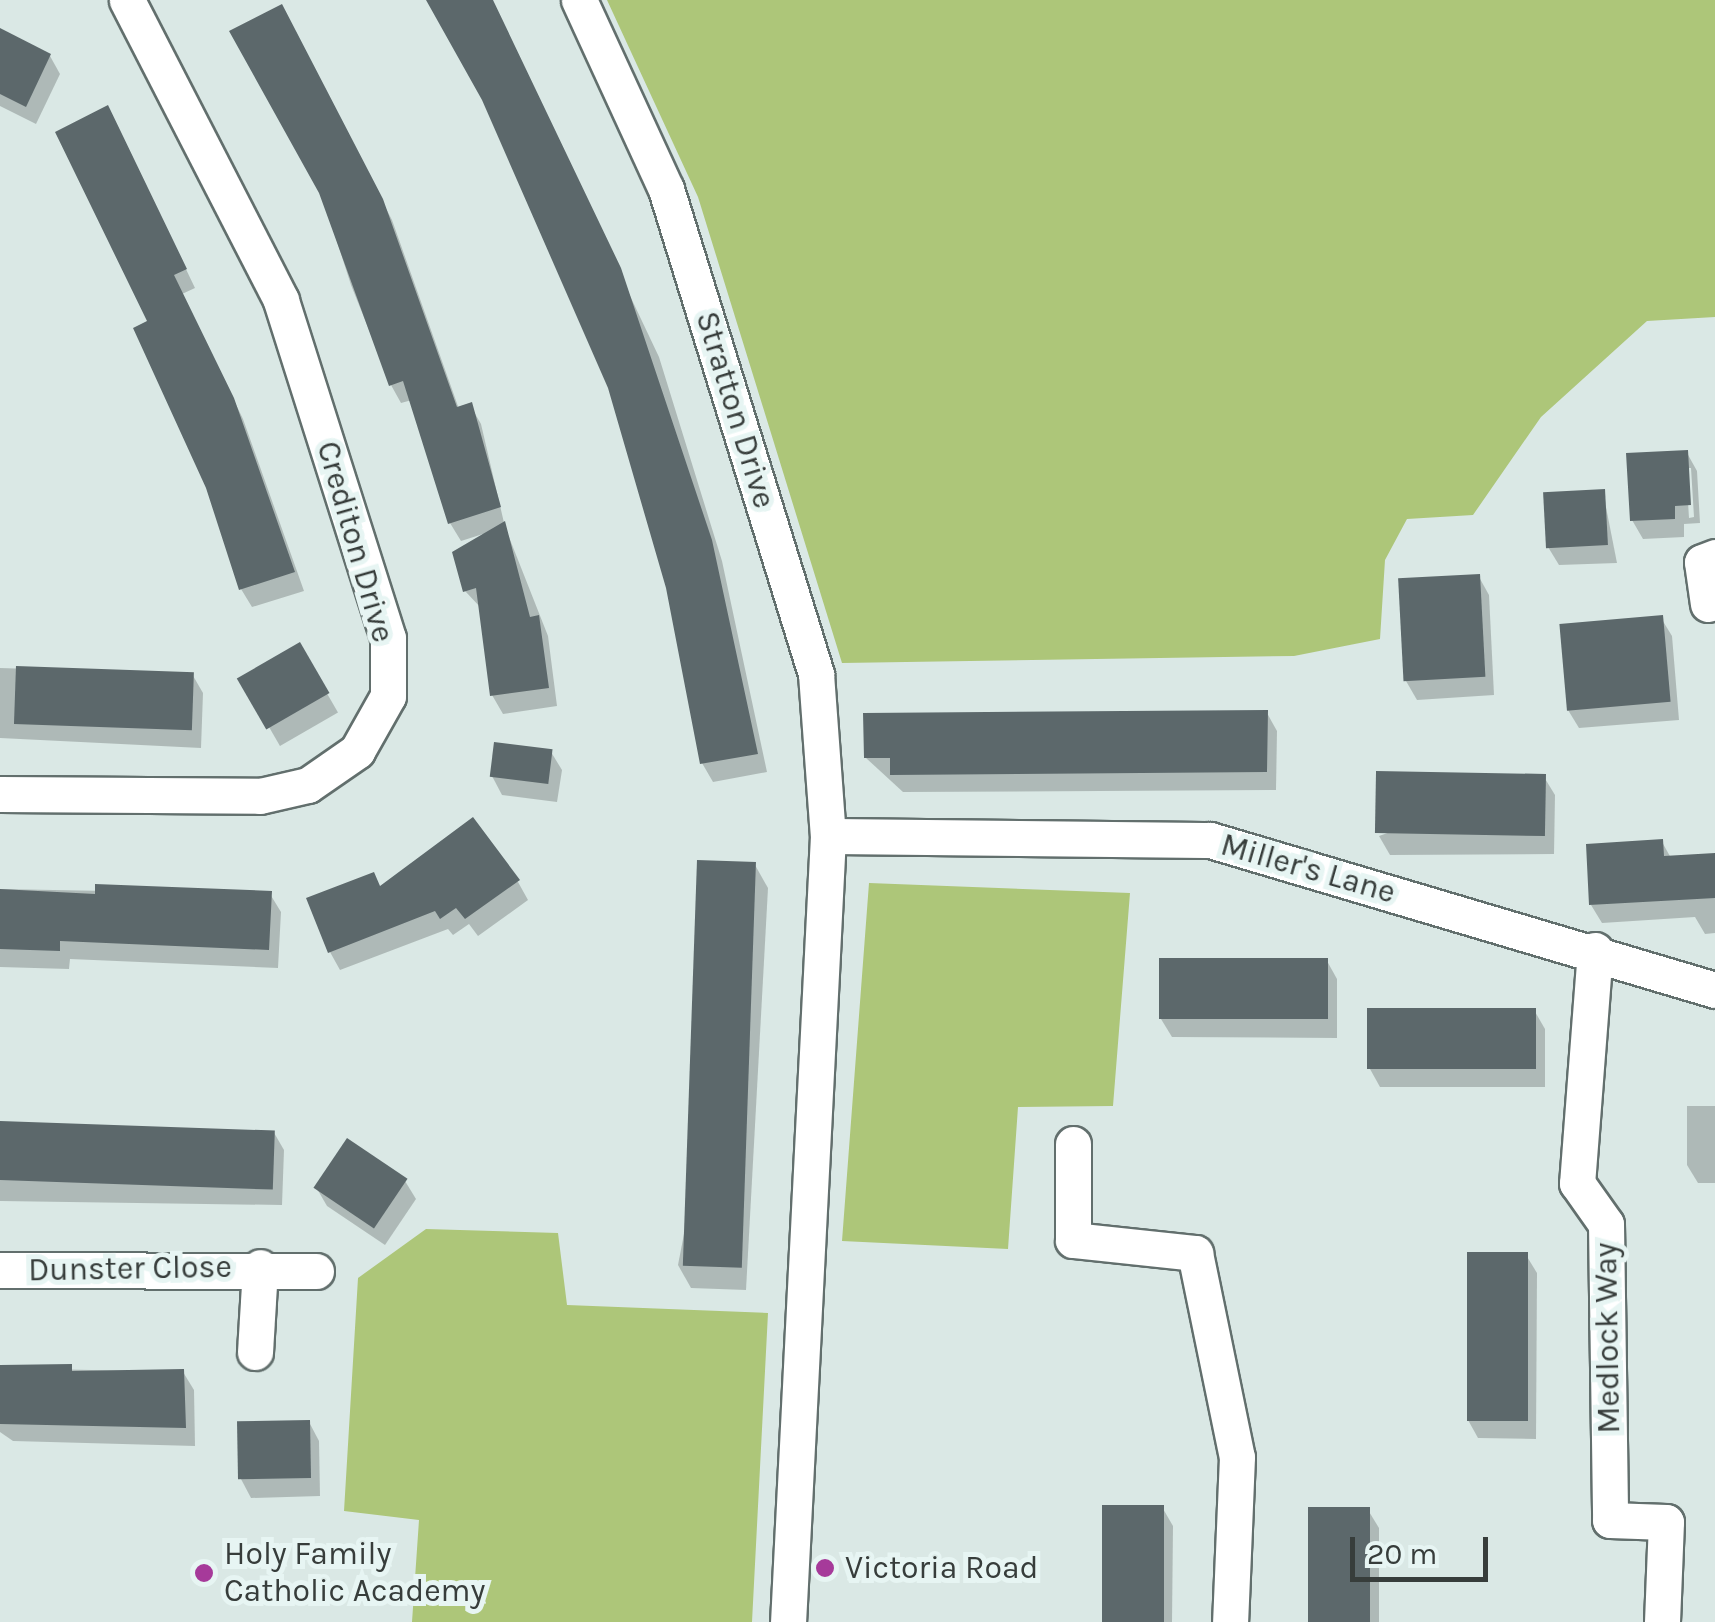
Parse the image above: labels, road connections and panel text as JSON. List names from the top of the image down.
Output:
{
  "streets": {
    "street": [
      "Stratton Drive",
      "Crediton Drive",
      "Miller's Lane",
      "Dunster Close",
      "Medlock Way"
    ]
  },
  "crossings": [
    ["Stratton Drive", "Miller's Lane"],
    ["Miller's Lane", "Medlock Way"]
  ],
  "places": ["Victoria Road", "Holy Family Catholic Academy"],
  "scale_bar": "20 m"
}
